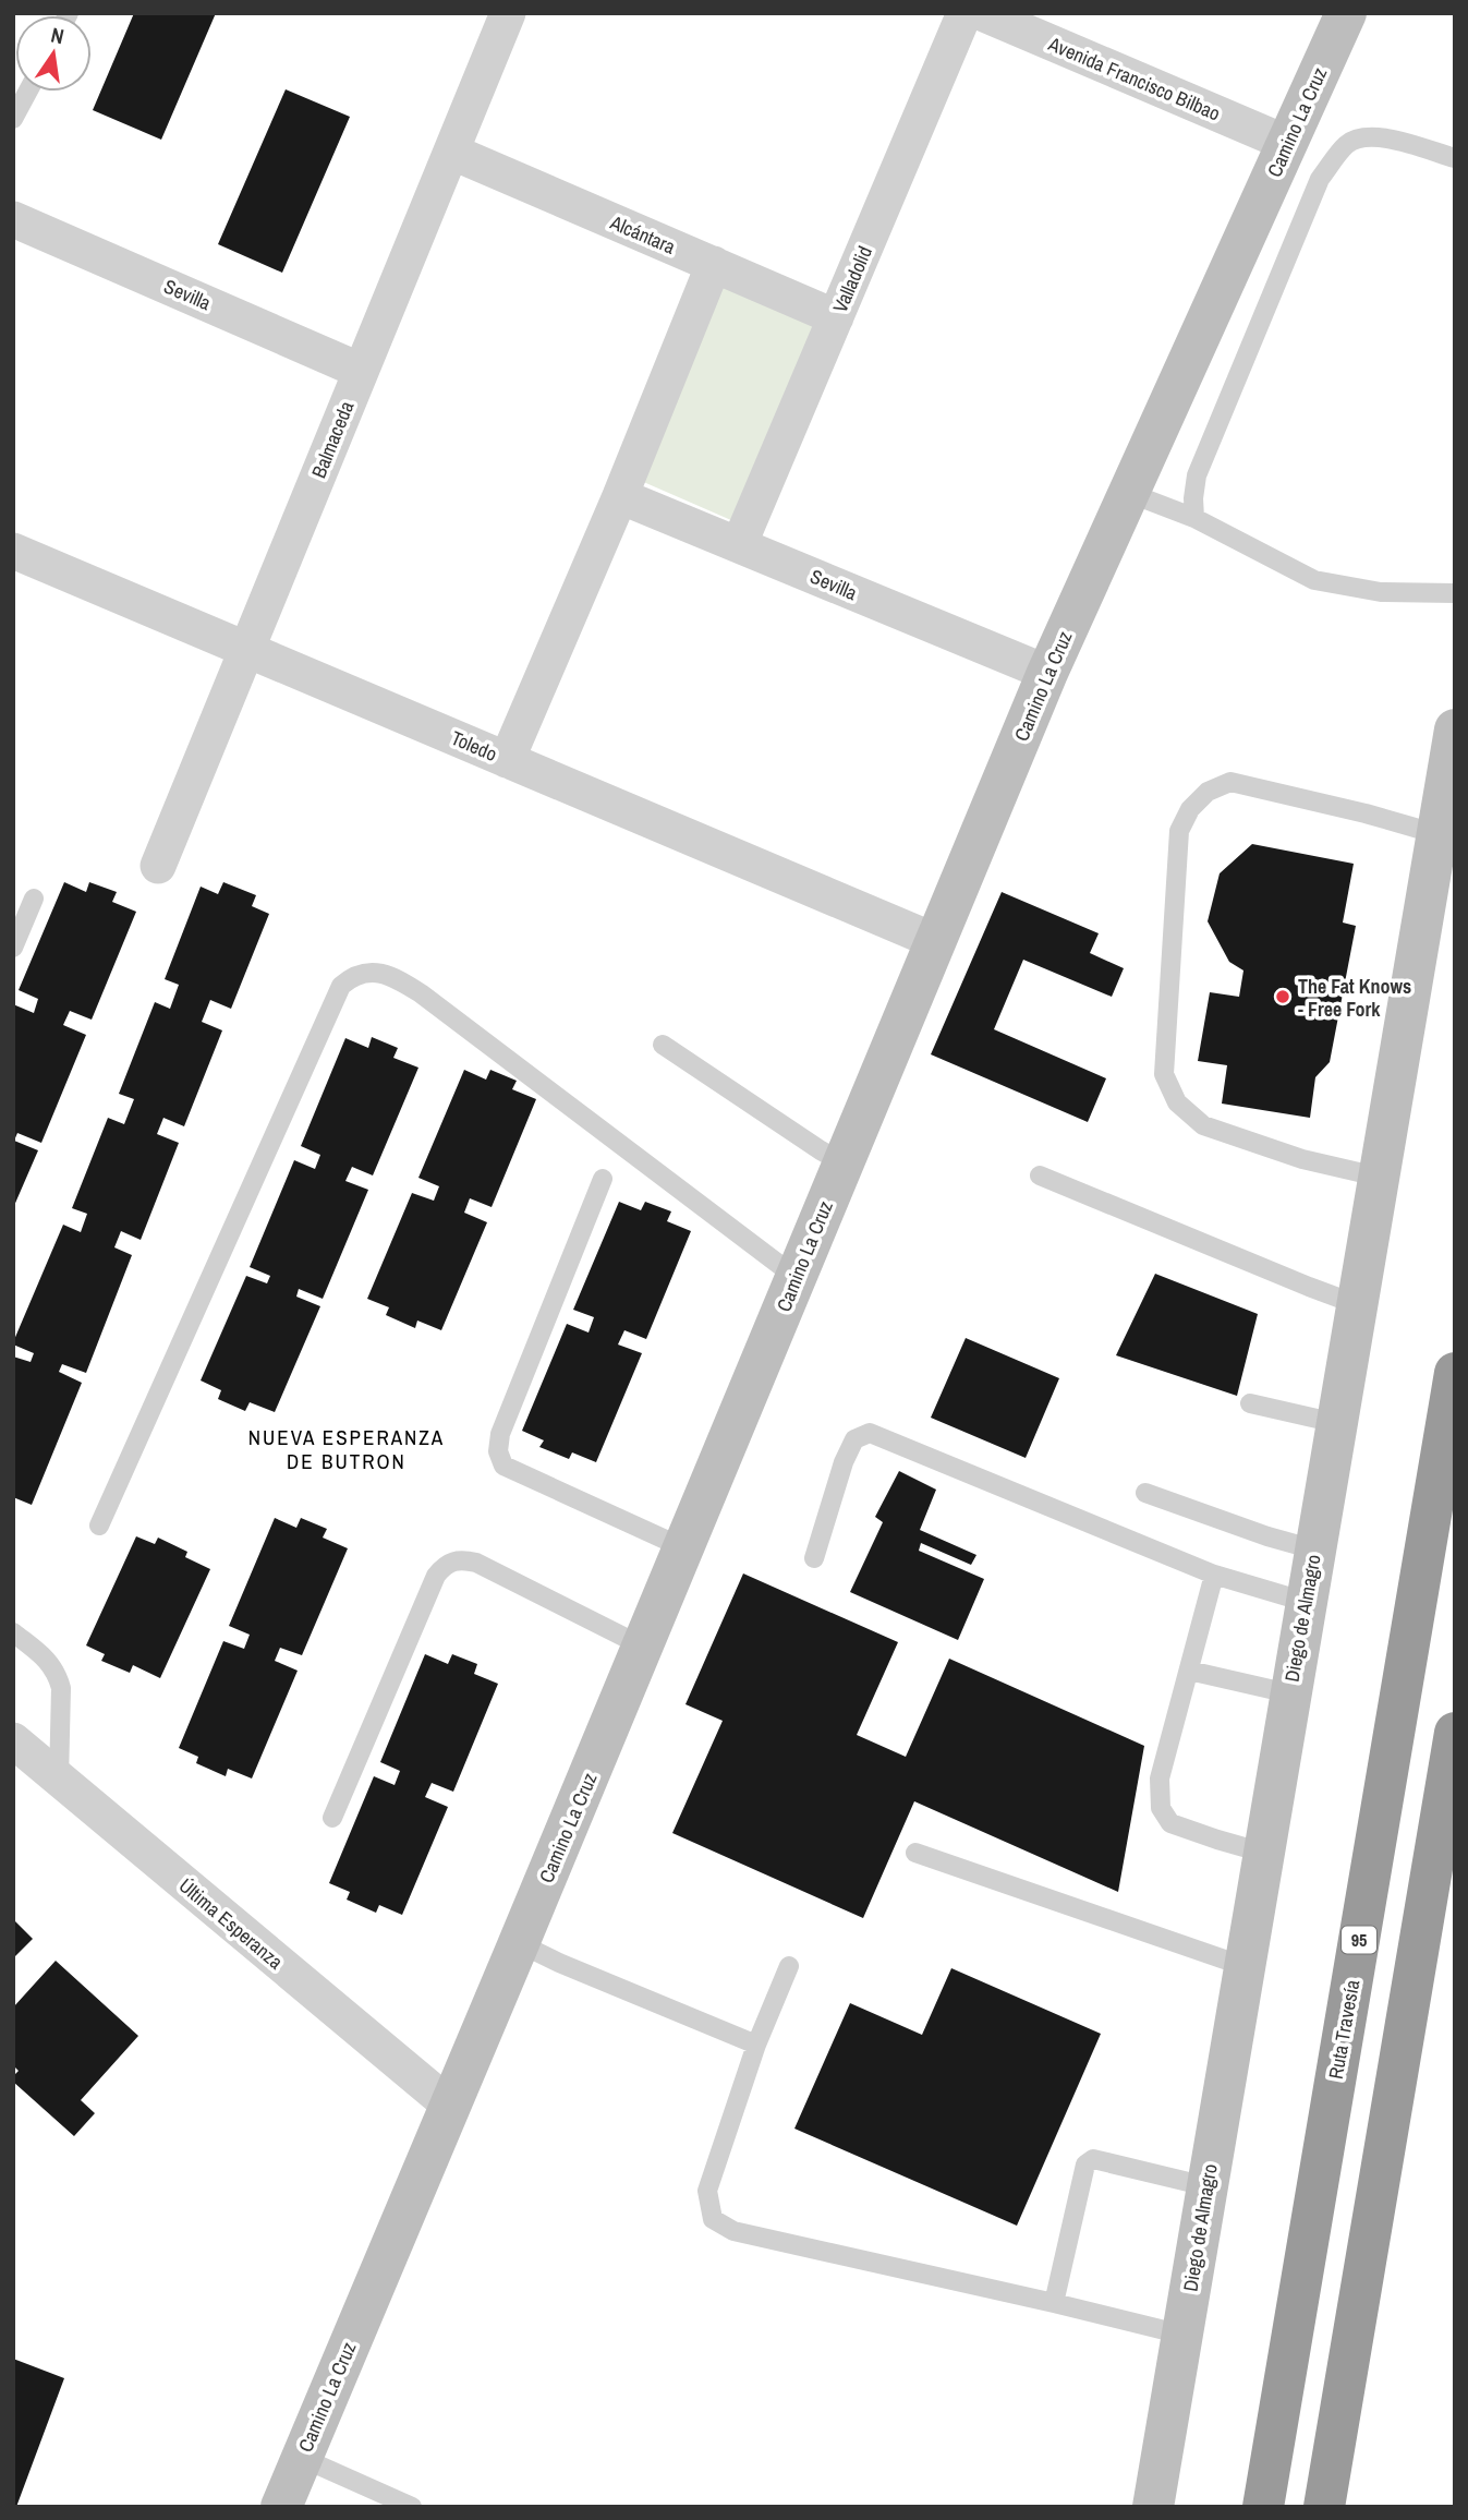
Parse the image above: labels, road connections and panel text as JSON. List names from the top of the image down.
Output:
{
  "streets": {
    "highway": ["95", "Ruta Travesía"],
    "street": [
      "Avenida Francisco Bilbao",
      "Camino La Cruz",
      "Alcántara",
      "Valladolid",
      "Sevilla",
      "Balmaceda",
      "Toledo",
      "Diego de Almagro",
      "Última Esperanza"
    ]
  },
  "crossings": [
    ["Avenida Francisco Bilbao", "Camino La Cruz"],
    ["Camino La Cruz", "Sevilla"],
    ["Camino La Cruz", "Toledo"],
    ["Camino La Cruz", "Última Esperanza"],
    ["Alcántara", "Valladolid"],
    ["Alcántara", "Balmaceda"],
    ["Valladolid", "Sevilla"],
    ["Sevilla", "Balmaceda"],
    ["Balmaceda", "Toledo"]
  ],
  "districts": ["NUEVA ESPERANZA DE BUTRON"],
  "places": ["The Fat Knows - Free Fork"],
  "north": "top"
}
